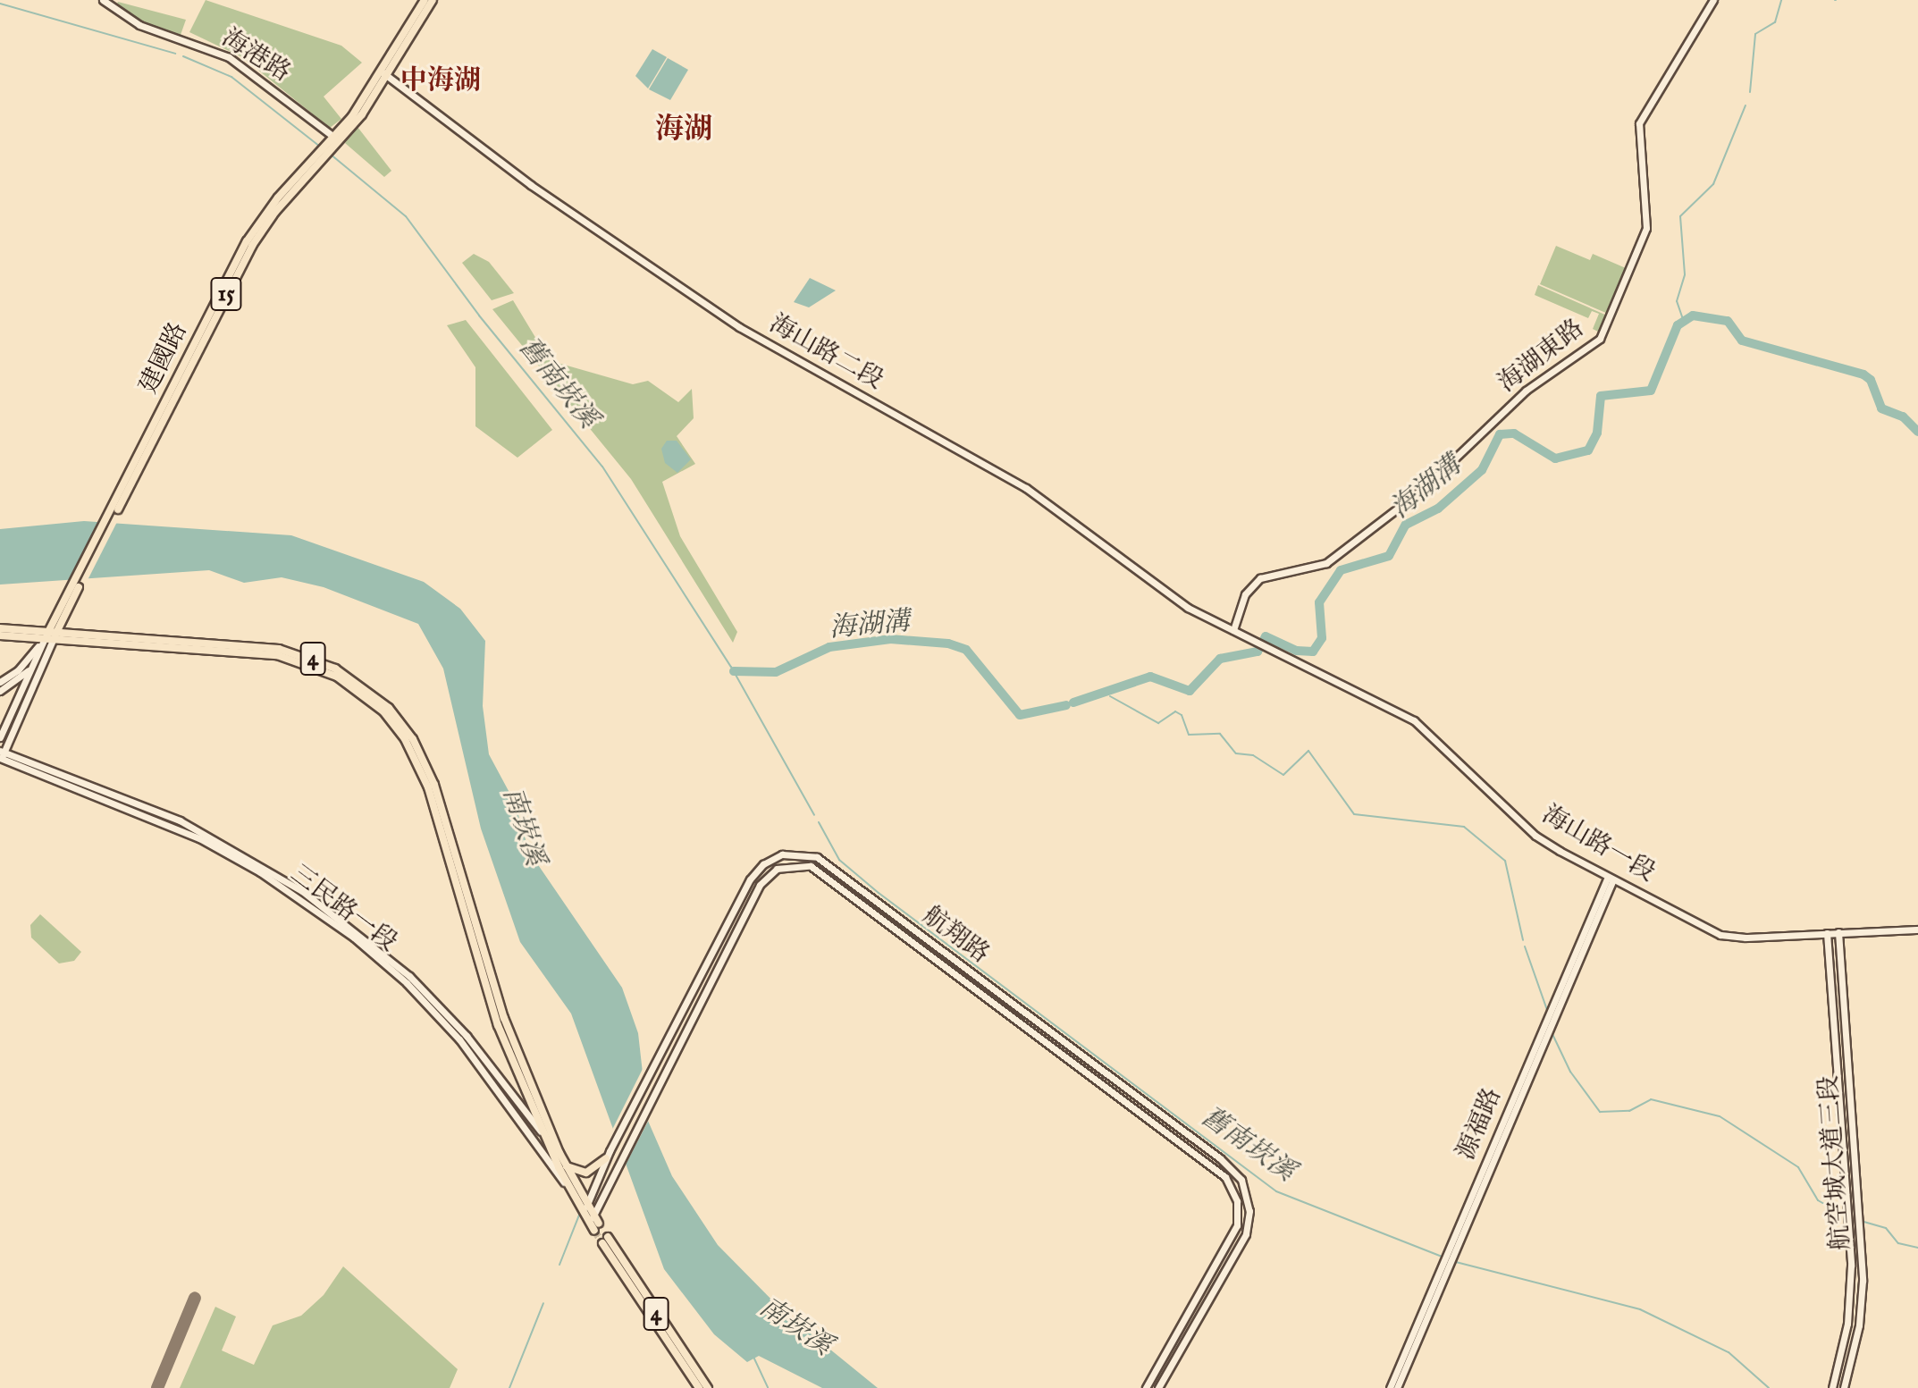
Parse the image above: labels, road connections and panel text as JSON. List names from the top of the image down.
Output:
{
  "streets": {
    "main road": [
      "15",
      "建國路",
      "4",
      "三民路一段"
    ],
    "street": [
      "海港路",
      "海山路二段",
      "海湖東路",
      "海山路一段",
      "航翔路",
      "源福路",
      "航空城大道三段"
    ]
  },
  "crossings": [
    ["海港路", "15"],
    ["15", "海山路二段"],
    ["15", "建國路"],
    ["15", "4"],
    ["海山路二段", "海湖東路"],
    ["海山路二段", "海山路一段"],
    ["4", "三民路一段"],
    ["4", "航翔路"],
    ["海山路一段", "源福路"],
    ["海山路一段", "航空城大道三段"],
    ["三民路一段", "航翔路"]
  ],
  "districts": ["中海湖", "海湖"],
  "water": ["舊南崁溪", "海湖溝", "南崁溪"]
}
